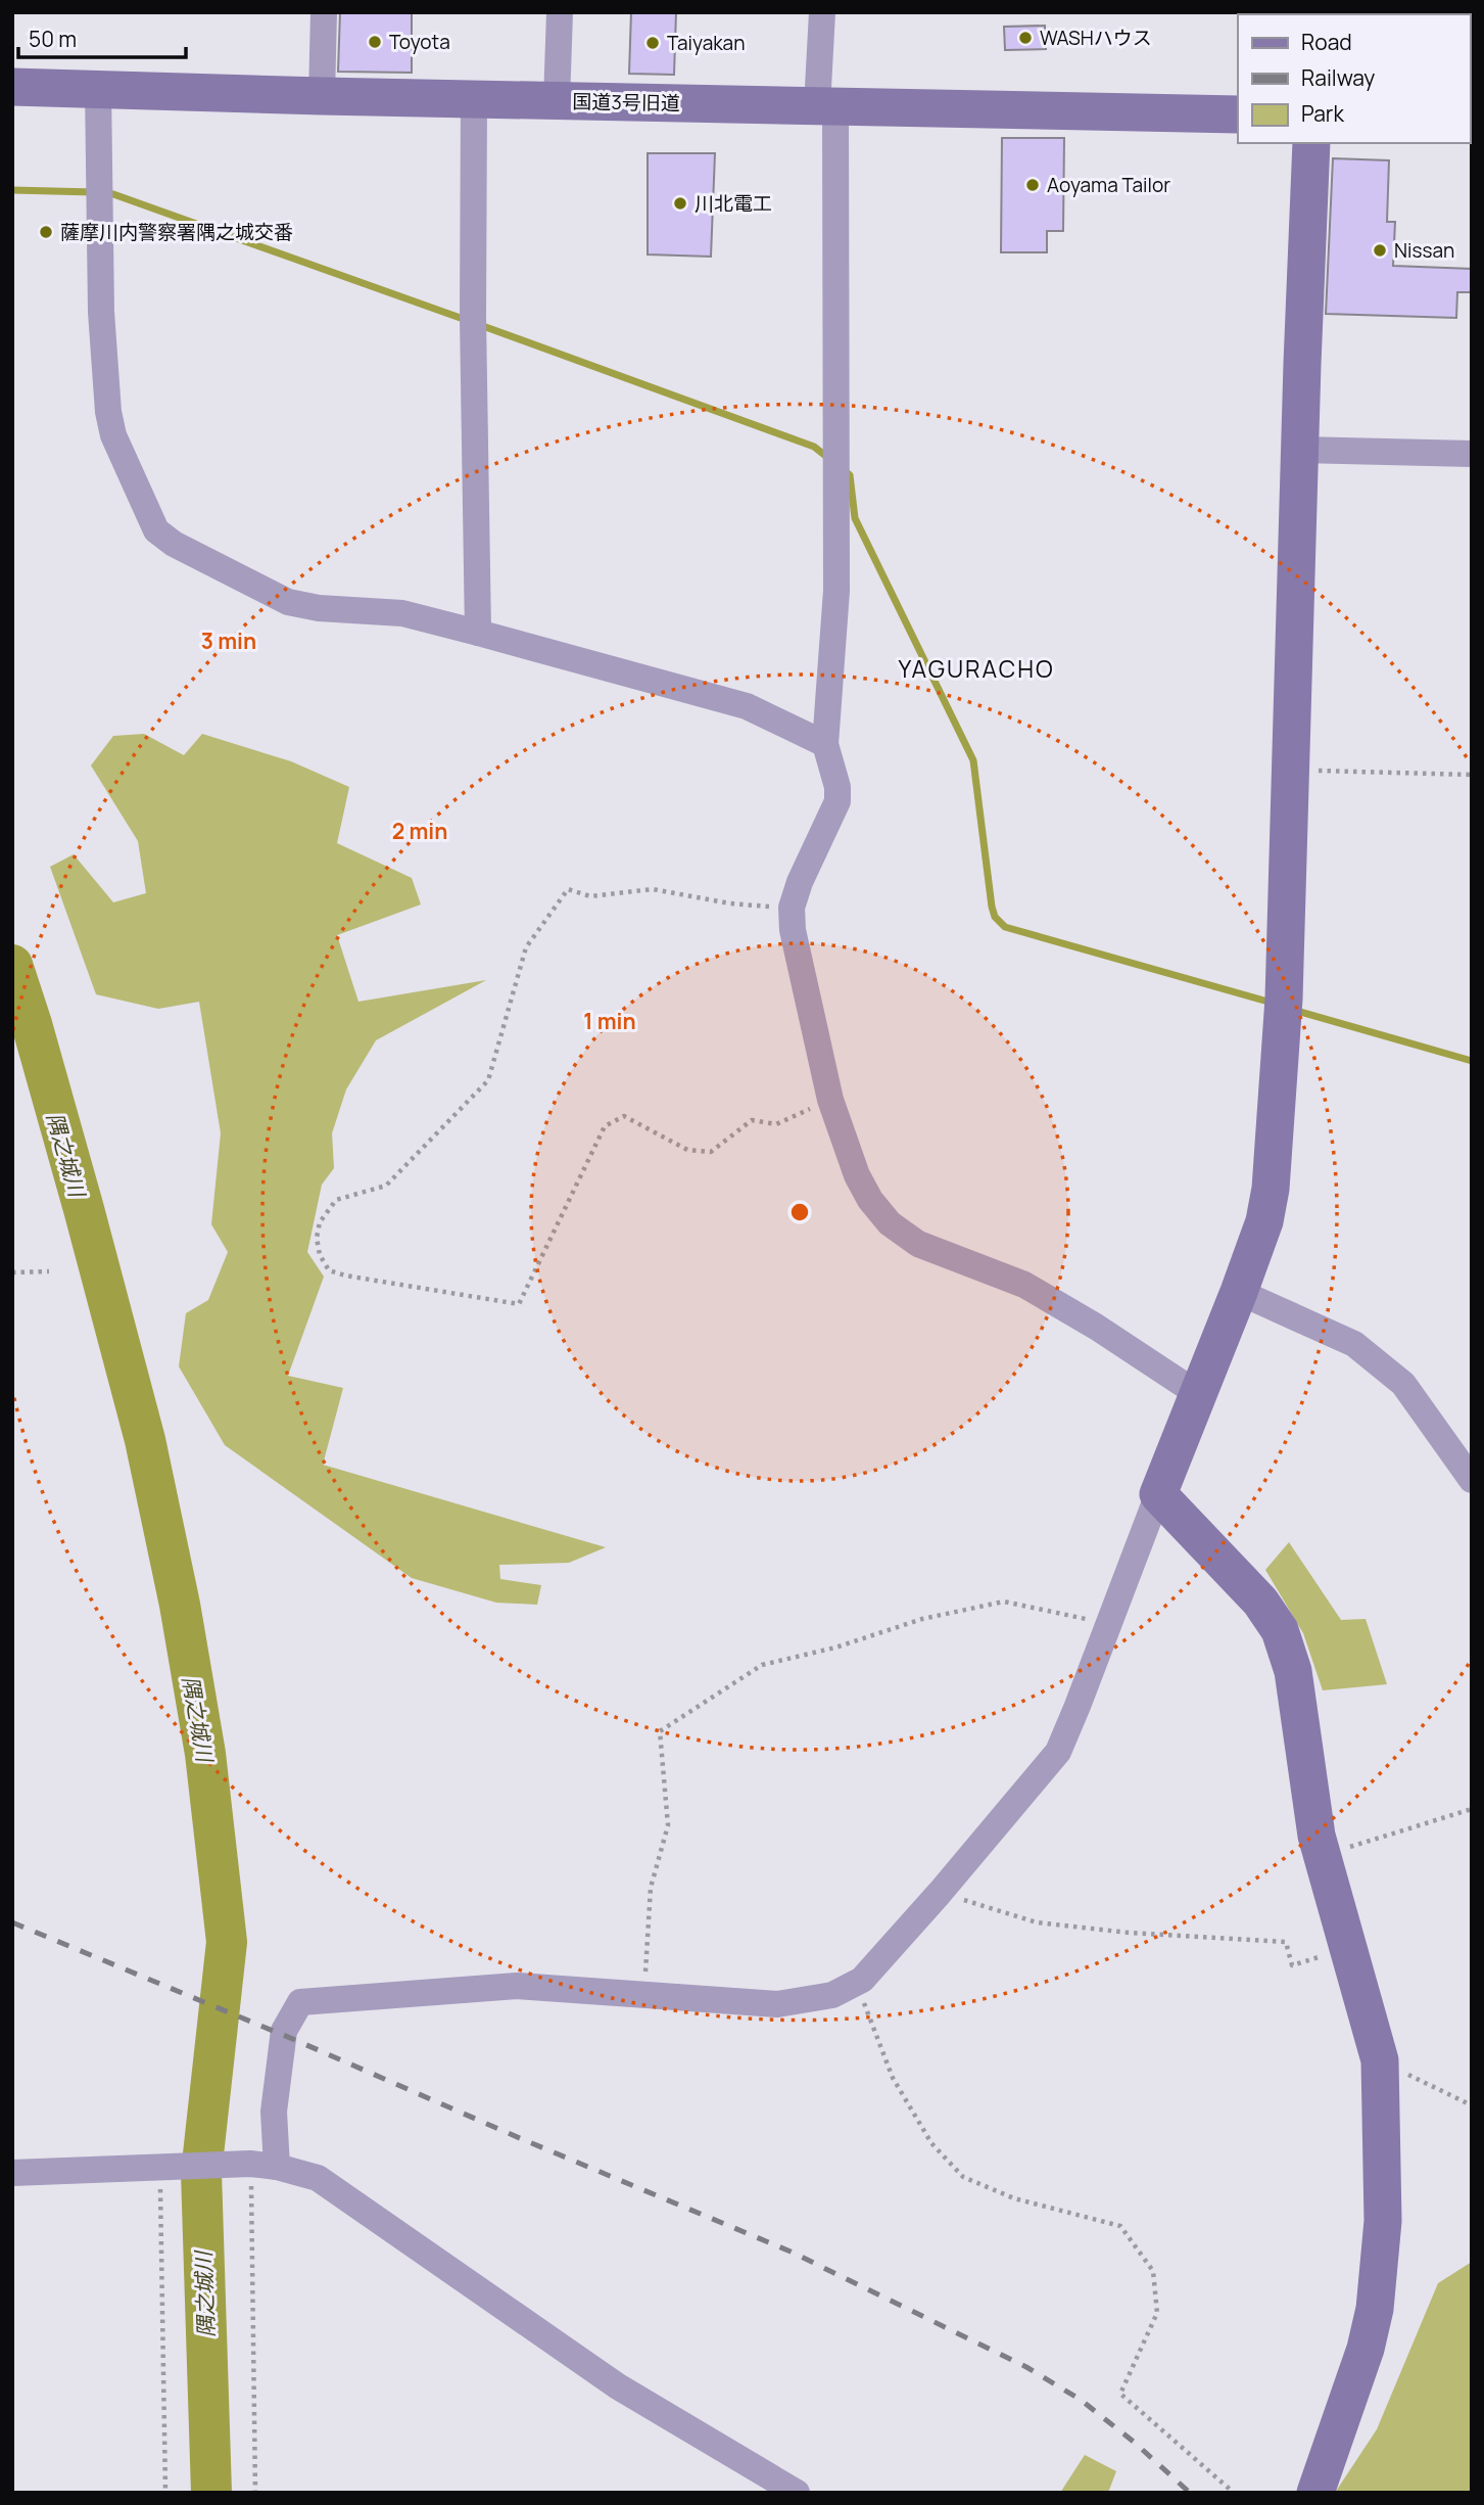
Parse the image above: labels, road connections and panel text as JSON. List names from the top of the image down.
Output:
{
  "streets": {
    "street": ["国道3号旧道"]
  },
  "districts": ["YAGURACHO"],
  "water": ["隅之城川"],
  "places": [
    "WASHハウス",
    "Toyota",
    "Taiyakan",
    "Aoyama Tailor",
    "川北電工",
    "薩摩川内警察署隅之城交番",
    "Nissan"
  ],
  "legend": ["Road", "Railway", "Park"],
  "scale_bar": "50 m",
  "rings": ["3 min", "2 min", "1 min"]
}
